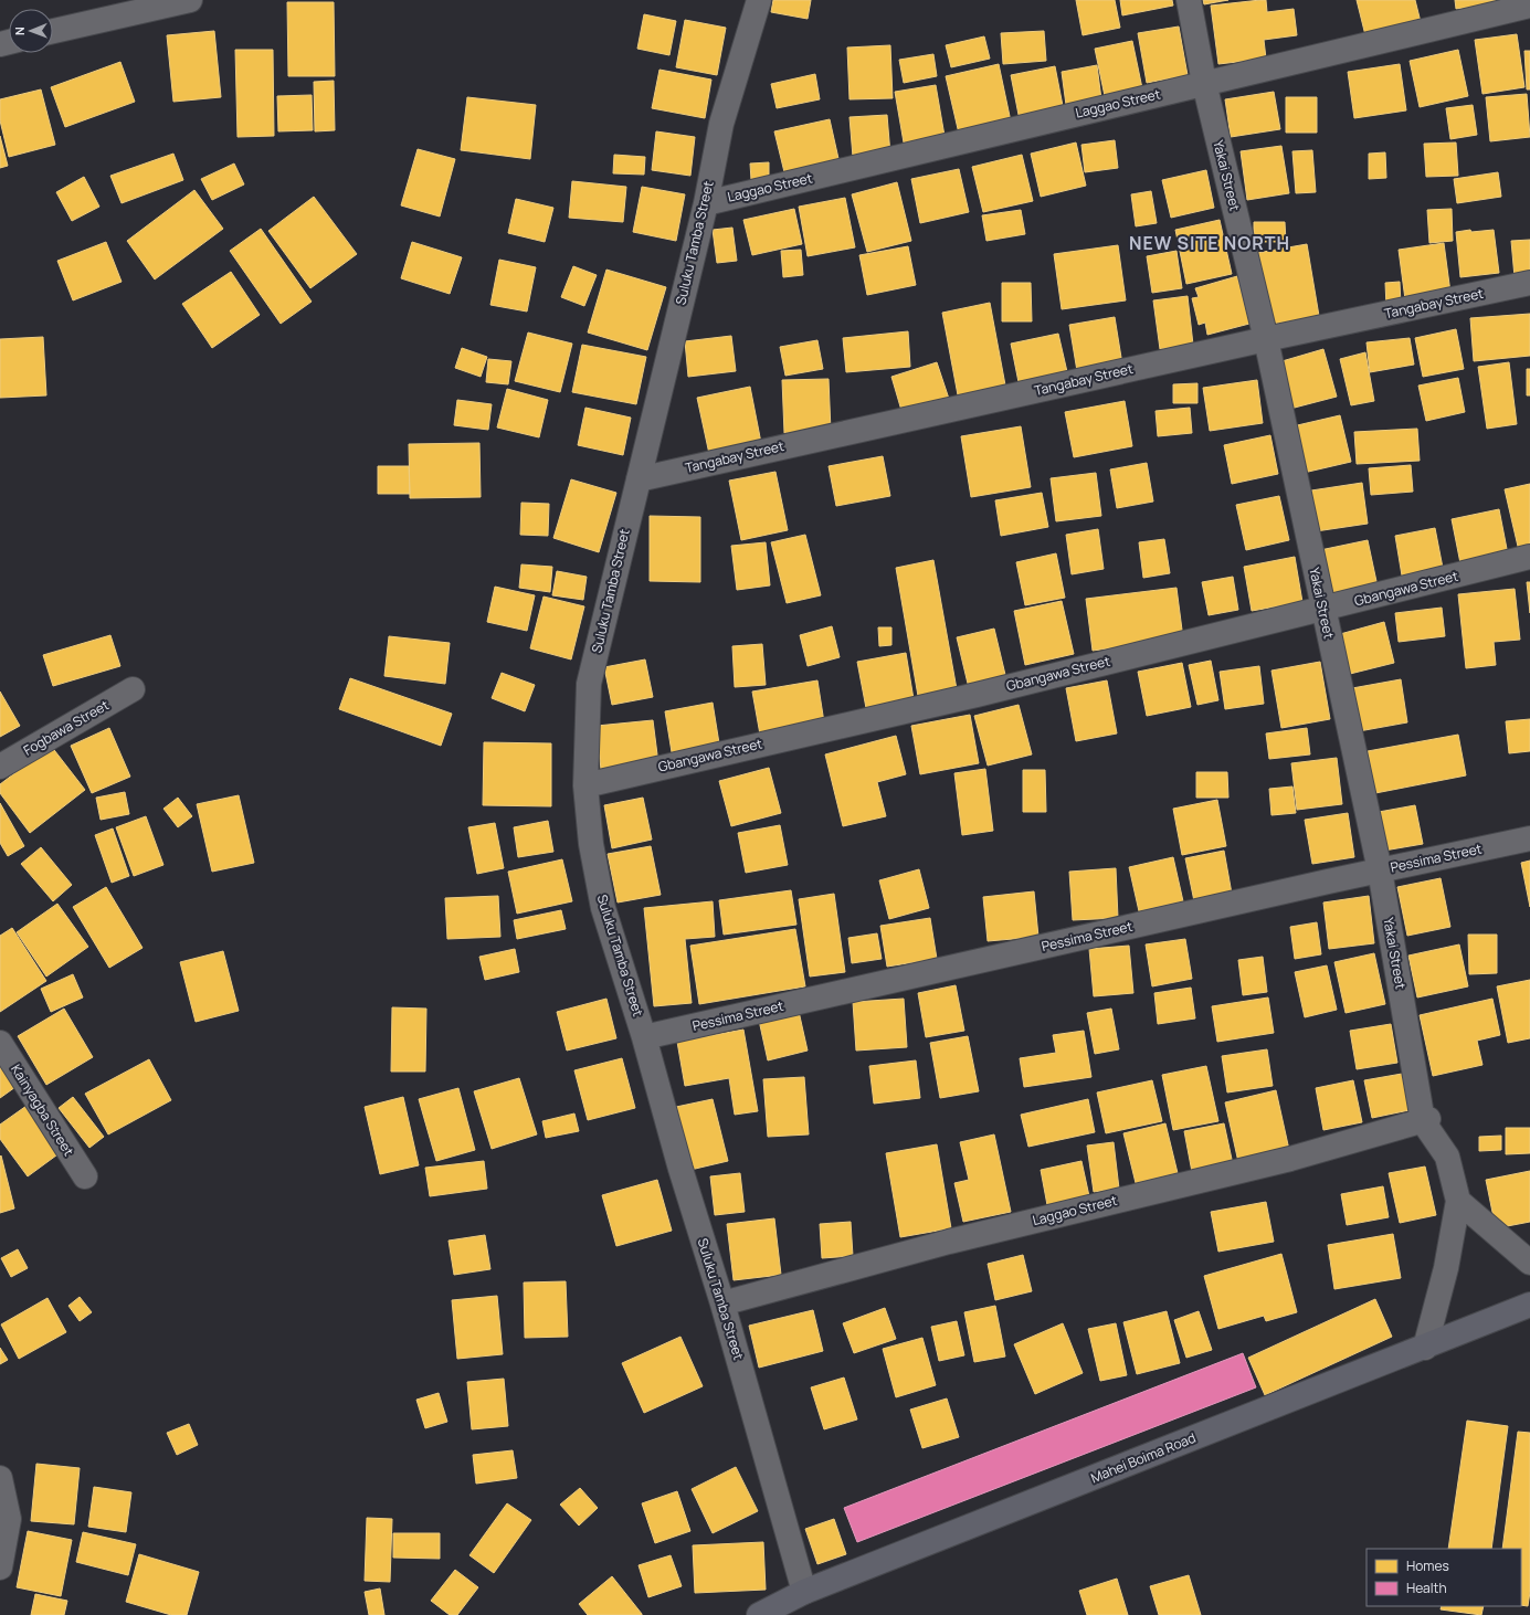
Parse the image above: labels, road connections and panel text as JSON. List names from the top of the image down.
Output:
{
  "streets": {
    "main road": ["Mahei Boima Road"],
    "street": [
      "Laggao Street",
      "Yakai Street",
      "Suluku Tamba Street",
      "Tangabay Street",
      "Gbangawa Street",
      "Fogbawa Street",
      "Pessima Street",
      "Kainyagba Street"
    ]
  },
  "crossings": [
    ["Laggao Street", "Yakai Street"],
    ["Laggao Street", "Suluku Tamba Street"],
    ["Yakai Street", "Tangabay Street"],
    ["Yakai Street", "Gbangawa Street"],
    ["Yakai Street", "Pessima Street"],
    ["Yakai Street", "Mahei Boima Road"],
    ["Suluku Tamba Street", "Tangabay Street"],
    ["Suluku Tamba Street", "Gbangawa Street"],
    ["Suluku Tamba Street", "Pessima Street"],
    ["Suluku Tamba Street", "Mahei Boima Road"]
  ],
  "districts": ["NEW SITE NORTH"],
  "legend": ["Homes", "Health"],
  "north": "left"
}
